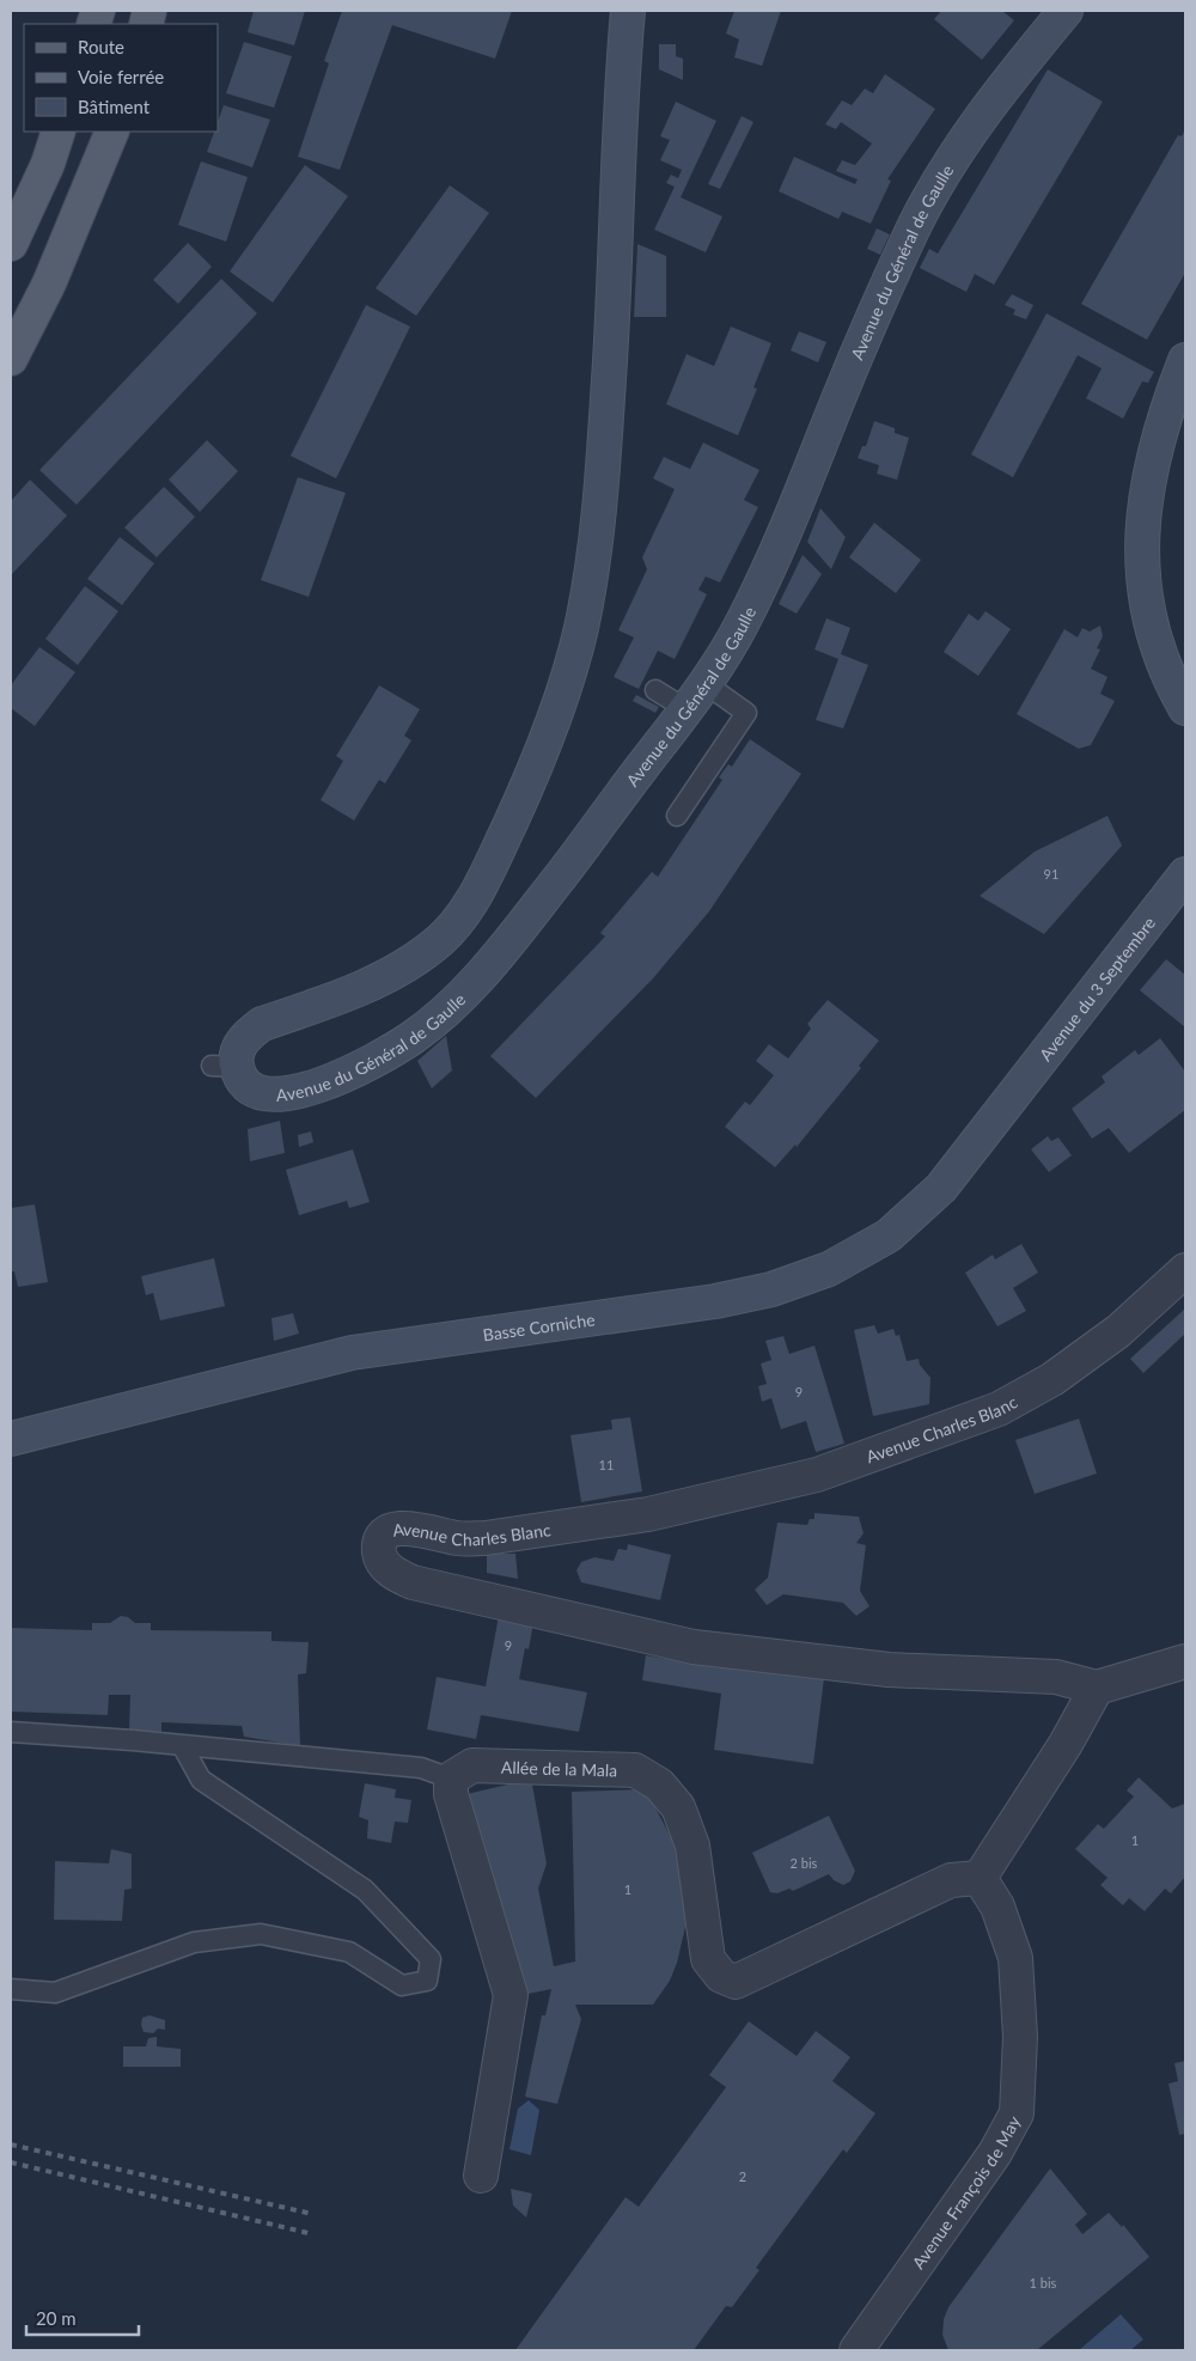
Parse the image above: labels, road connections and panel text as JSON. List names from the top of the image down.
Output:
{
  "streets": {
    "street": [
      "Avenue du Général de Gaulle",
      "Avenue du 3 Septembre",
      "Basse Corniche",
      "Avenue Charles Blanc",
      "Allée de la Mala",
      "Avenue François de May"
    ]
  },
  "crossings": [
    ["Avenue du 3 Septembre", "Basse Corniche"],
    ["Allée de la Mala", "Avenue François de May"]
  ],
  "house_numbers": [
    "91",
    "9",
    "11",
    "9",
    "1",
    "2 bis",
    "1",
    "2",
    "1 bis"
  ],
  "legend": ["Route", "Voie ferrée", "Bâtiment"],
  "scale_bar": "20 m"
}
